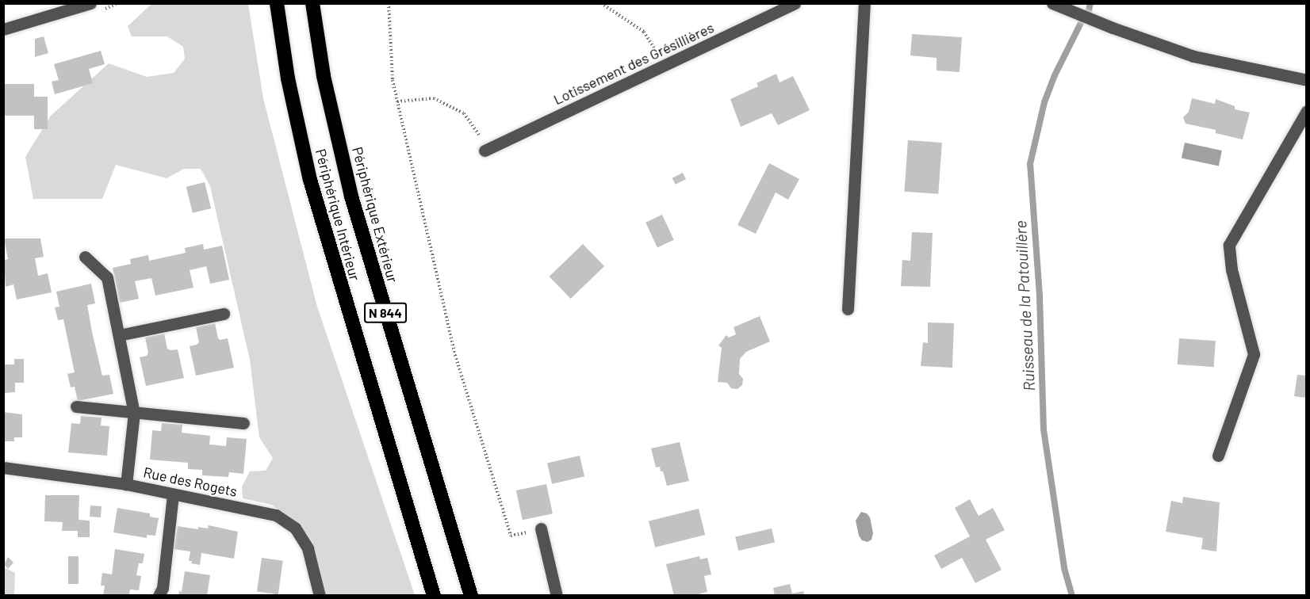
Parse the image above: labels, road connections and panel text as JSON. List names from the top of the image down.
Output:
{
  "streets": {
    "highway": ["Périphérique Intérieur", "Périphérique Extérieur", "N 844"],
    "street": ["Lotissement des Grésillières", "Rue des Rogets"]
  },
  "water": ["Ruisseau de la Patouillère"]
}
